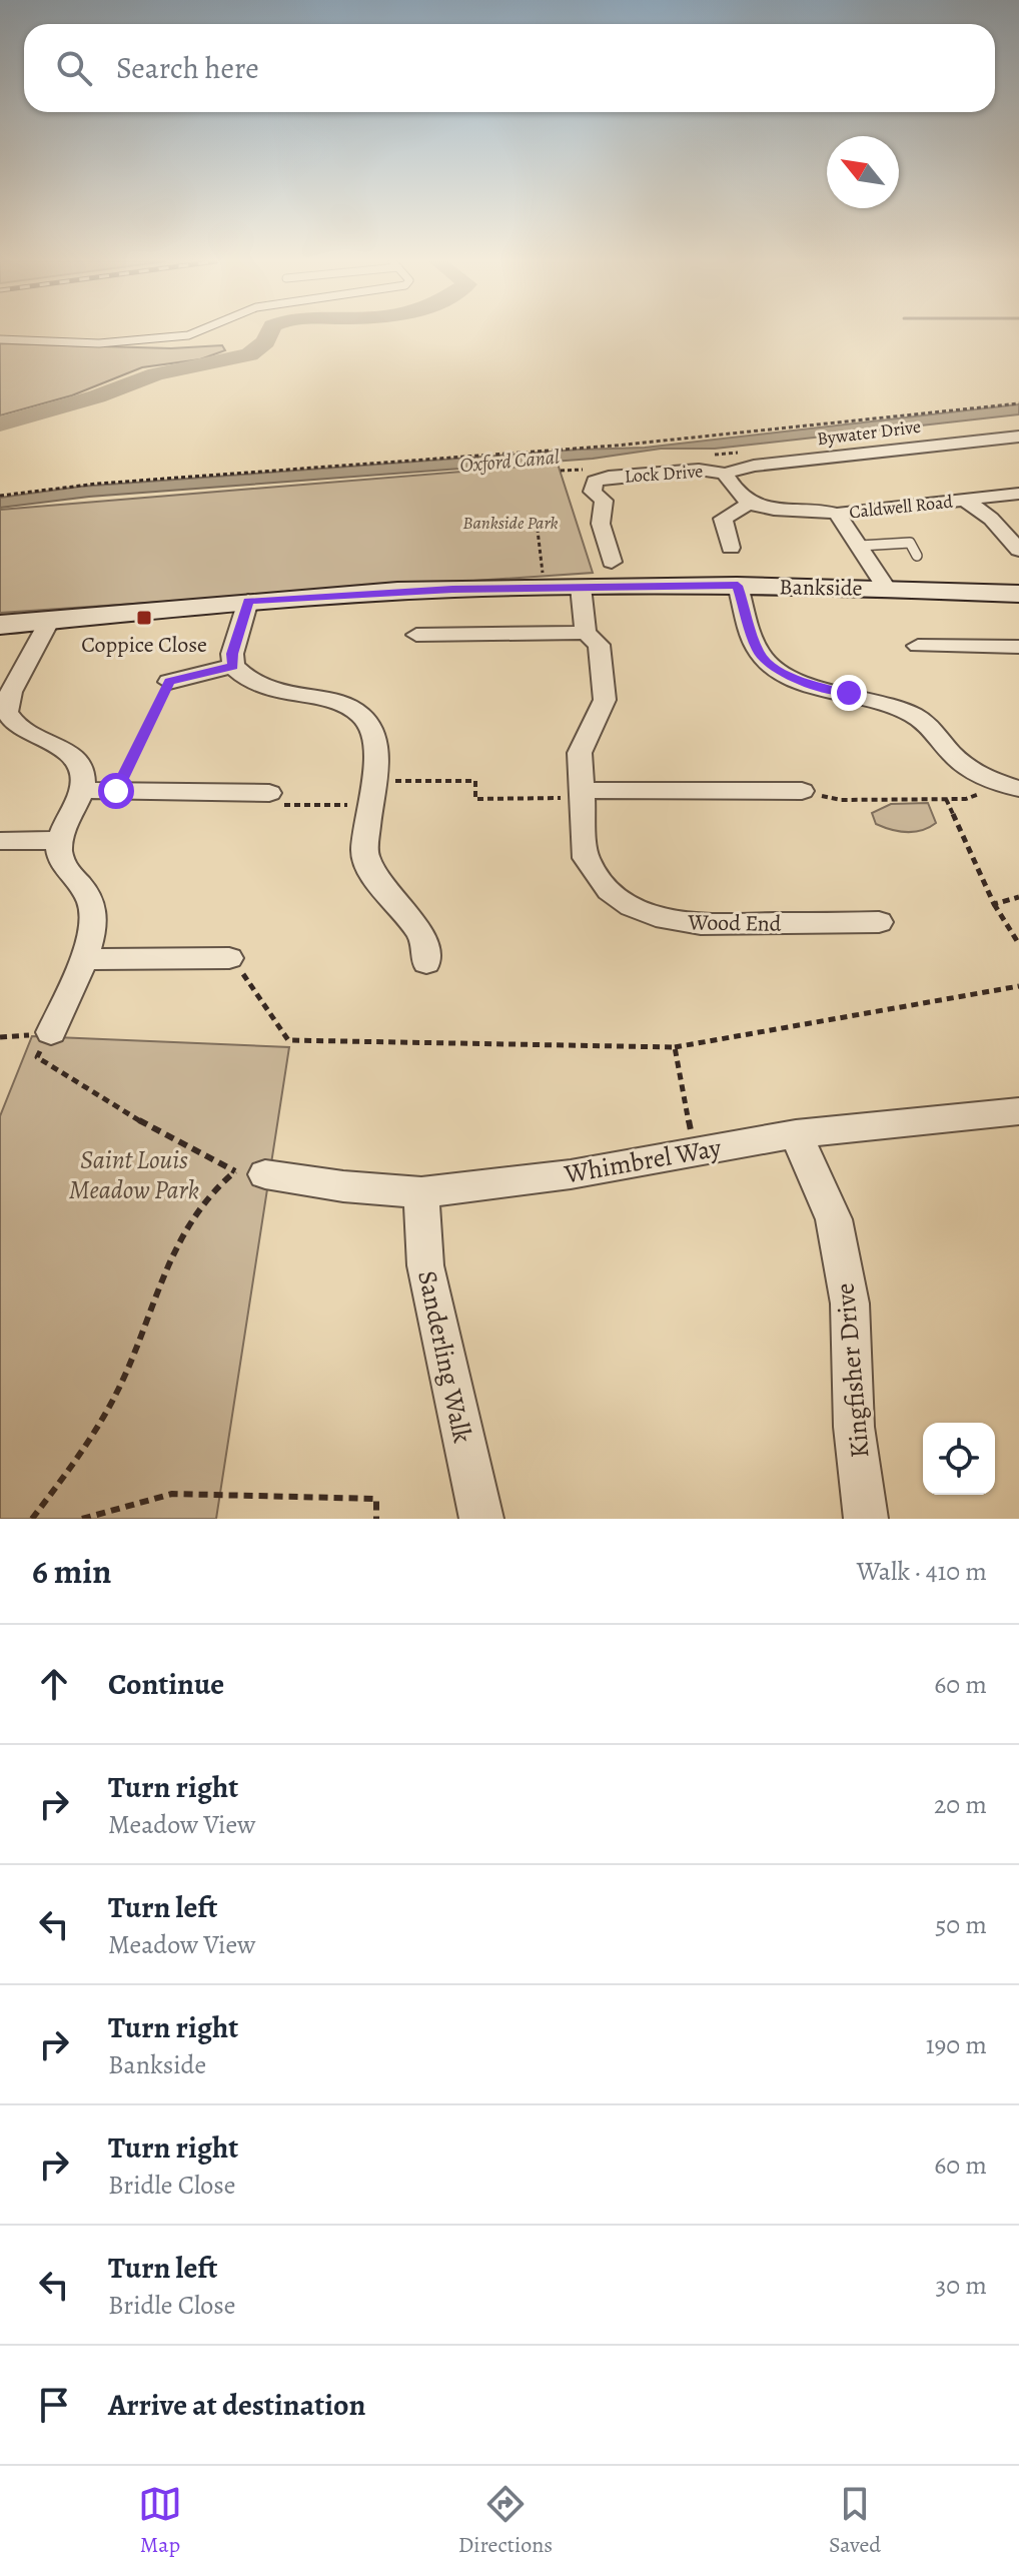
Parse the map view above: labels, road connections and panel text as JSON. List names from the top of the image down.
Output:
{
  "streets": {
    "street": [
      "Bywater Drive",
      "Lock Drive",
      "Caldwell Road",
      "Bankside",
      "Wood End",
      "Whimbrel Way",
      "Sanderling Walk",
      "Kingfisher Drive"
    ]
  },
  "crossings": [
    ["Bywater Drive", "Lock Drive"],
    ["Caldwell Road", "Bankside"],
    ["Bankside", "Wood End"],
    ["Whimbrel Way", "Sanderling Walk"],
    ["Whimbrel Way", "Kingfisher Drive"]
  ],
  "water": ["Oxford Canal"],
  "parks": ["Bankside Park", "Saint Louis Meadow Park"],
  "places": {
    "transit": ["Coppice Close"]
  },
  "north": "top left",
  "page": {
    "search": "Search here",
    "heading": ["6 min", "Walk · 410 m"],
    "list": [
      ["Continue", "60 m"],
      ["Turn right", "Meadow View", "20 m"],
      ["Turn left", "Meadow View", "50 m"],
      ["Turn right", "Bankside", "190 m"],
      ["Turn right", "Bridle Close", "60 m"],
      ["Turn left", "Bridle Close", "30 m"],
      "Arrive at destination"
    ],
    "nav": ["Map", "Directions", "Saved"]
  }
}
